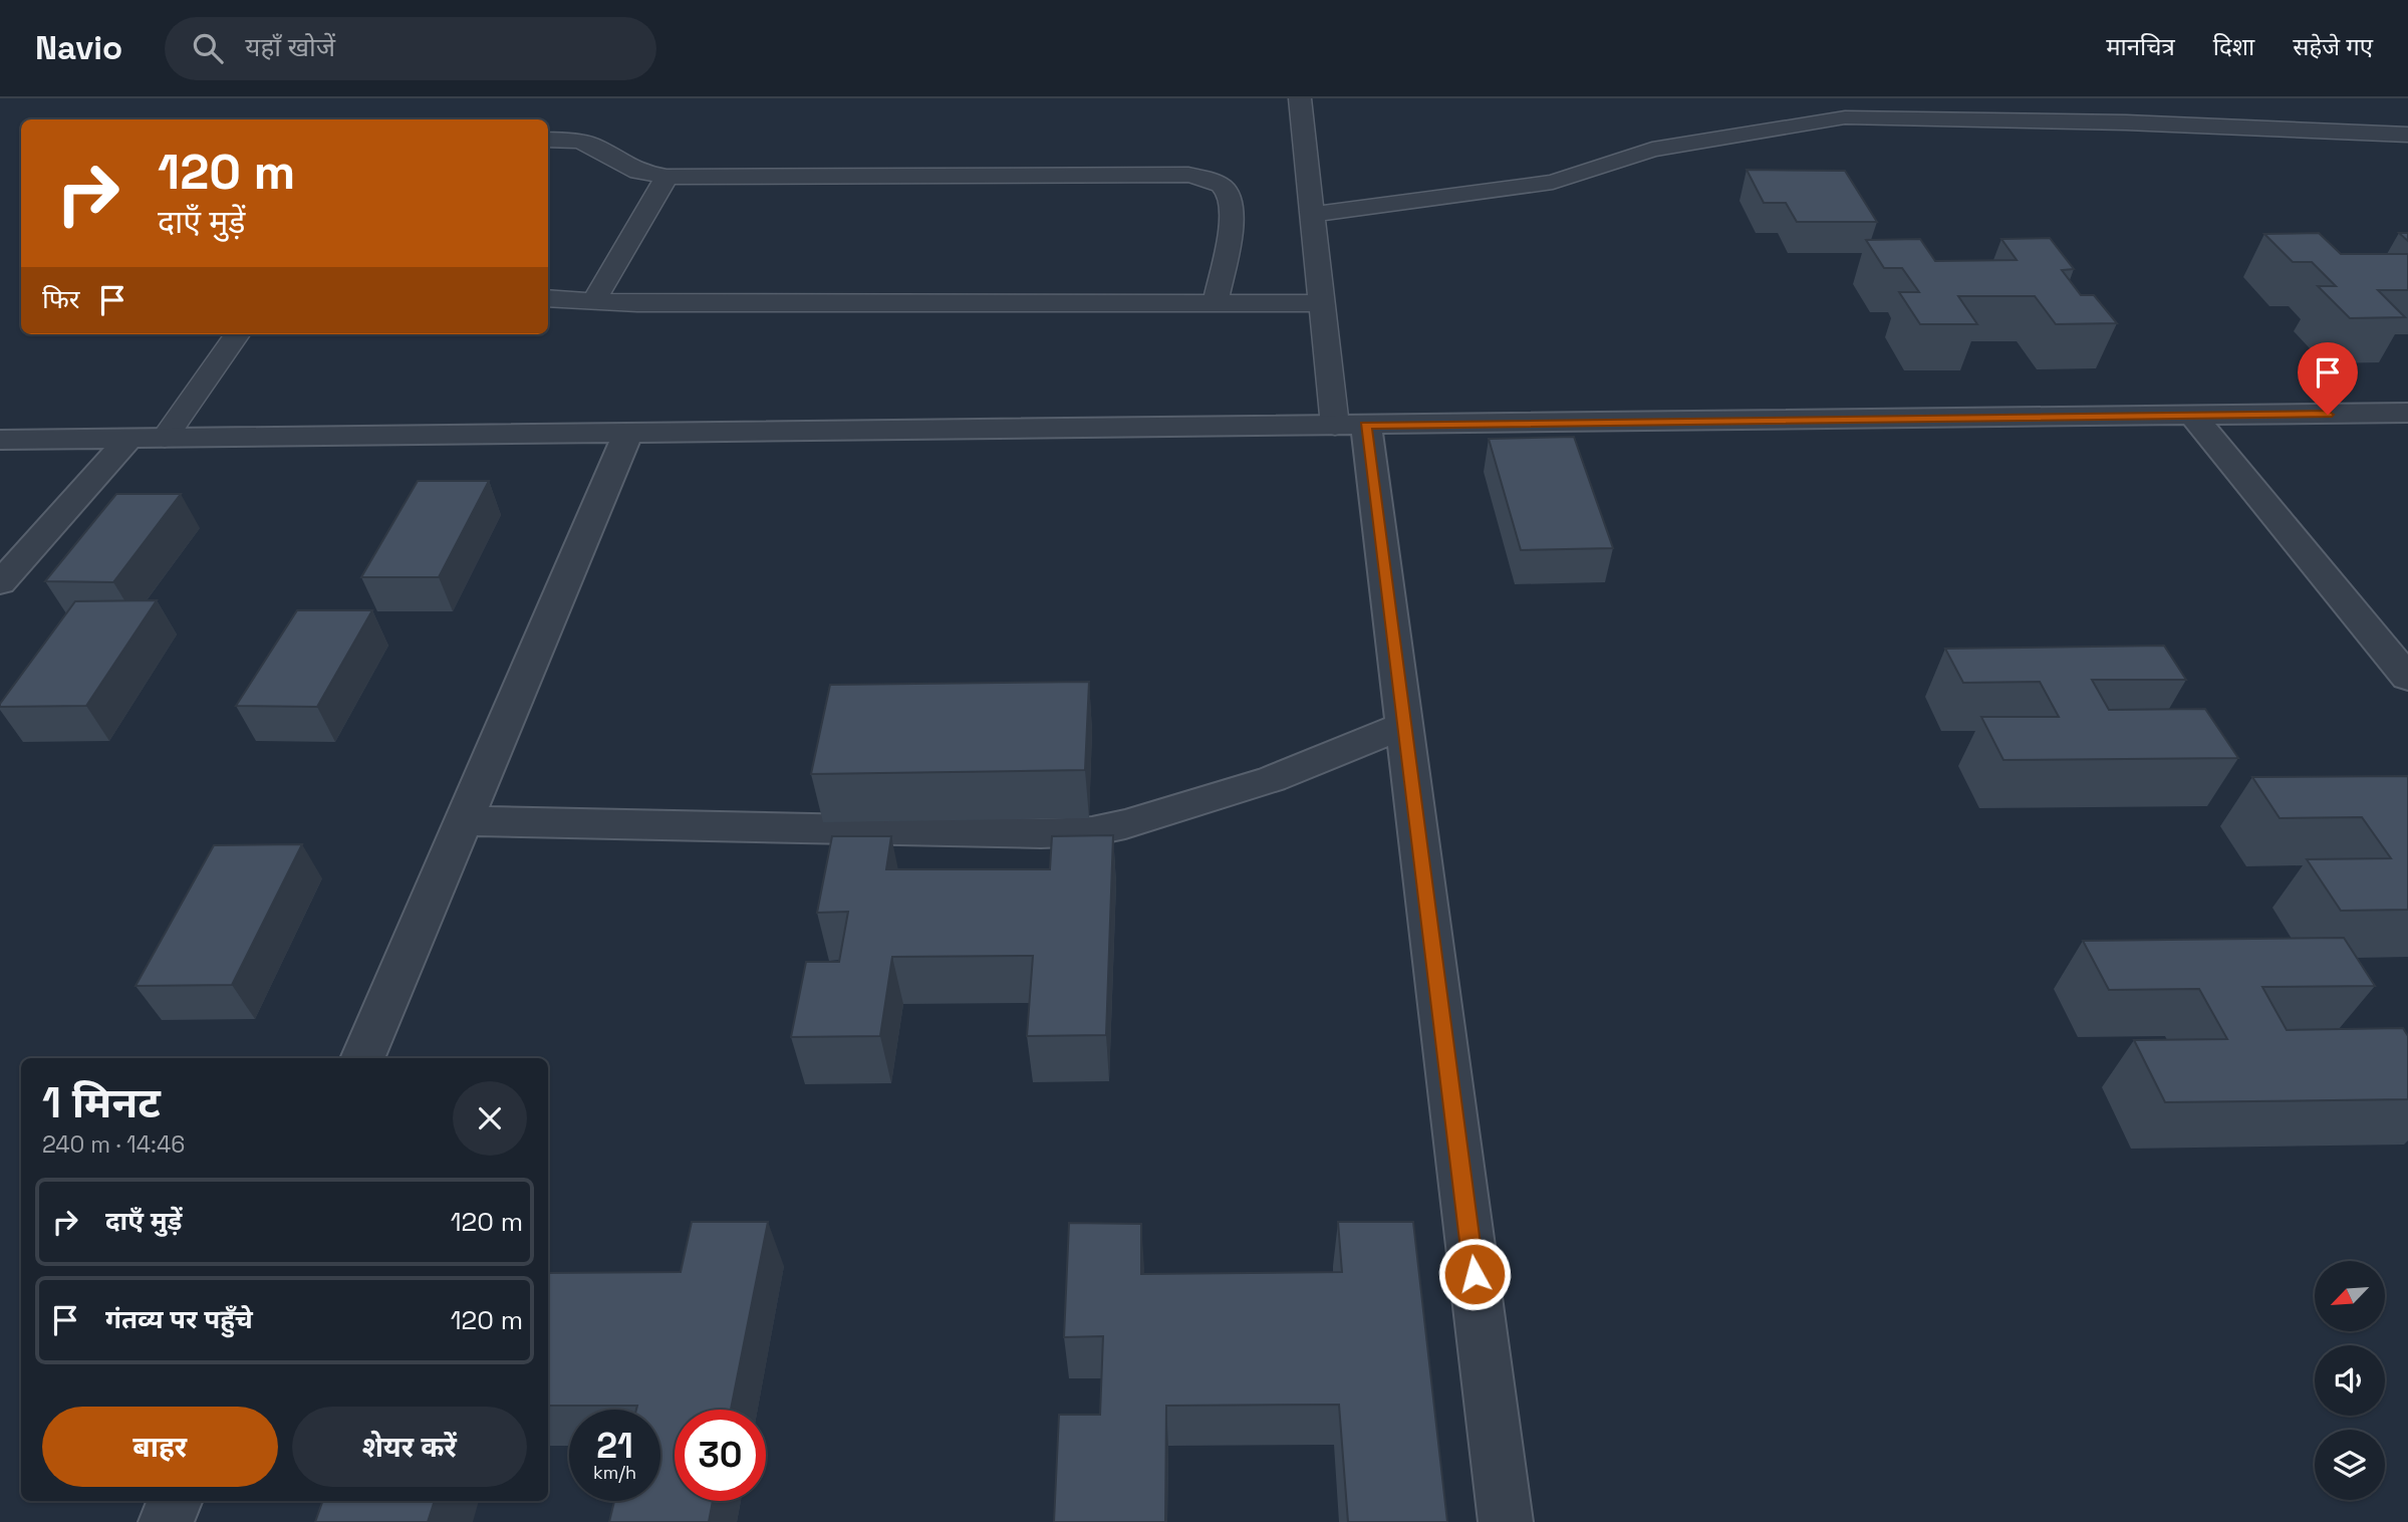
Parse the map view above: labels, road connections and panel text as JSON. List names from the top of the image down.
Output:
{
  "north": "bottom left",
  "page": {
    "header": "Navio",
    "search": "यहाँ खोजें",
    "nav": ["मानचित्र", "दिशा", "सहेजे गए"],
    "turn": ["120 m", "दाएँ मुड़ें"],
    "then": "फिर",
    "heading": ["1 मिनट", "240 m · 14:46"],
    "list": [
      {
        "name": "दाएँ मुड़ें",
        "value": "120 m"
      },
      {
        "name": "गंतव्य पर पहुँचे",
        "value": "120 m"
      }
    ],
    "buttons": ["बाहर", "शेयर करें"],
    "speed": "21 km/h",
    "limit": "30"
  }
}
